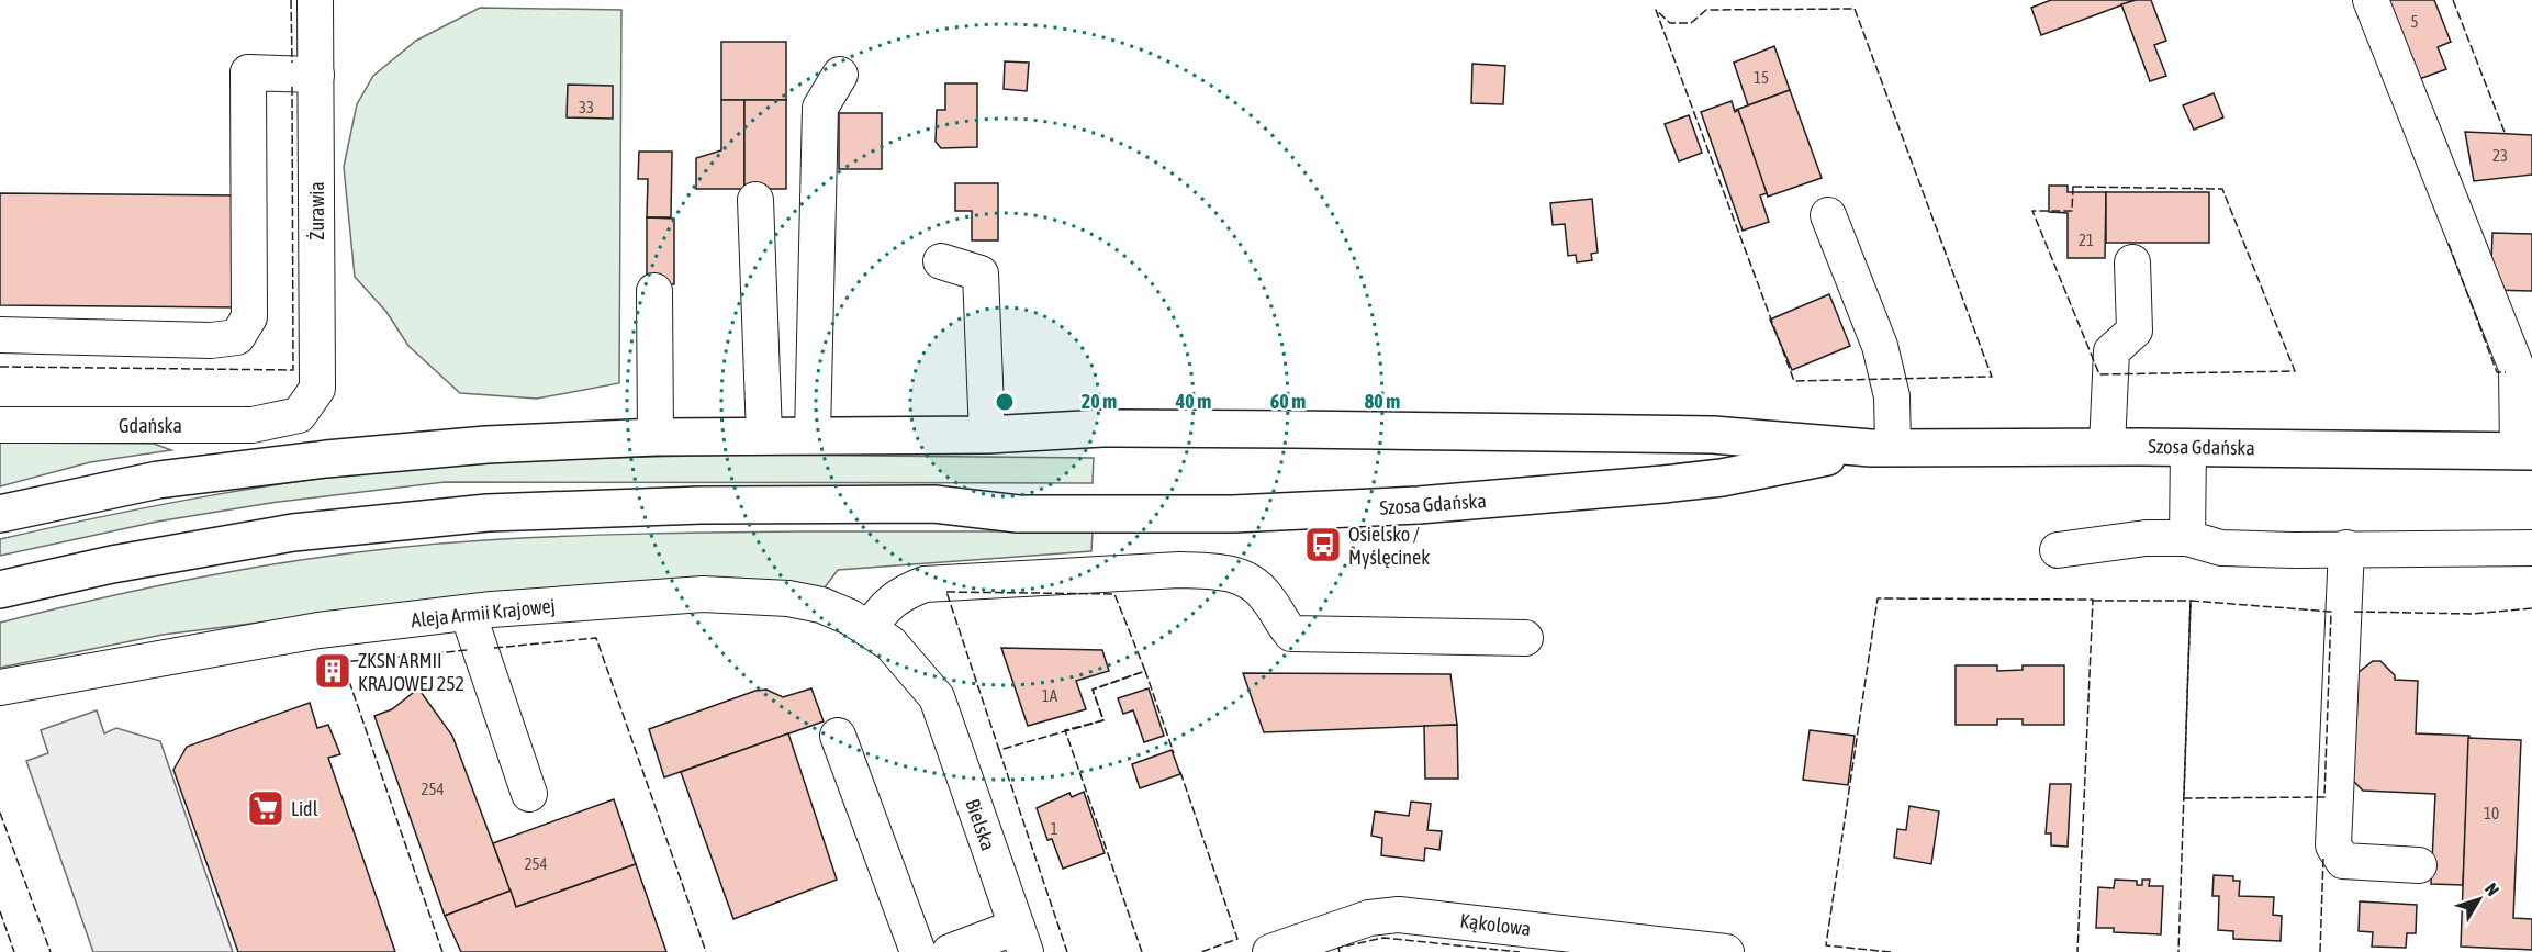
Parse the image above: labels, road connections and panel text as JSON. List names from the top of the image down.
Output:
{
  "streets": {
    "main road": ["Szosa Gdańska"],
    "street": [
      "Żurawia",
      "Gdańska",
      "Aleja Armii Krajowej",
      "Bielska",
      "Kąkolowa"
    ]
  },
  "crossings": [
    ["Żurawia", "Gdańska"],
    ["Aleja Armii Krajowej", "Bielska"]
  ],
  "places": {
    "bus stop": ["Osielsko / Myślęcinek"],
    "building": ["ZKSN ARMII KRAJOWEJ 252"],
    "supermarket": ["Lidl"]
  },
  "house_numbers": [
    "5",
    "15",
    "33",
    "23",
    "21",
    "1A",
    "254",
    "10",
    "1",
    "254"
  ],
  "north": "top right",
  "rings": [
    "20 m",
    "40 m",
    "60 m",
    "80 m"
  ]
}
